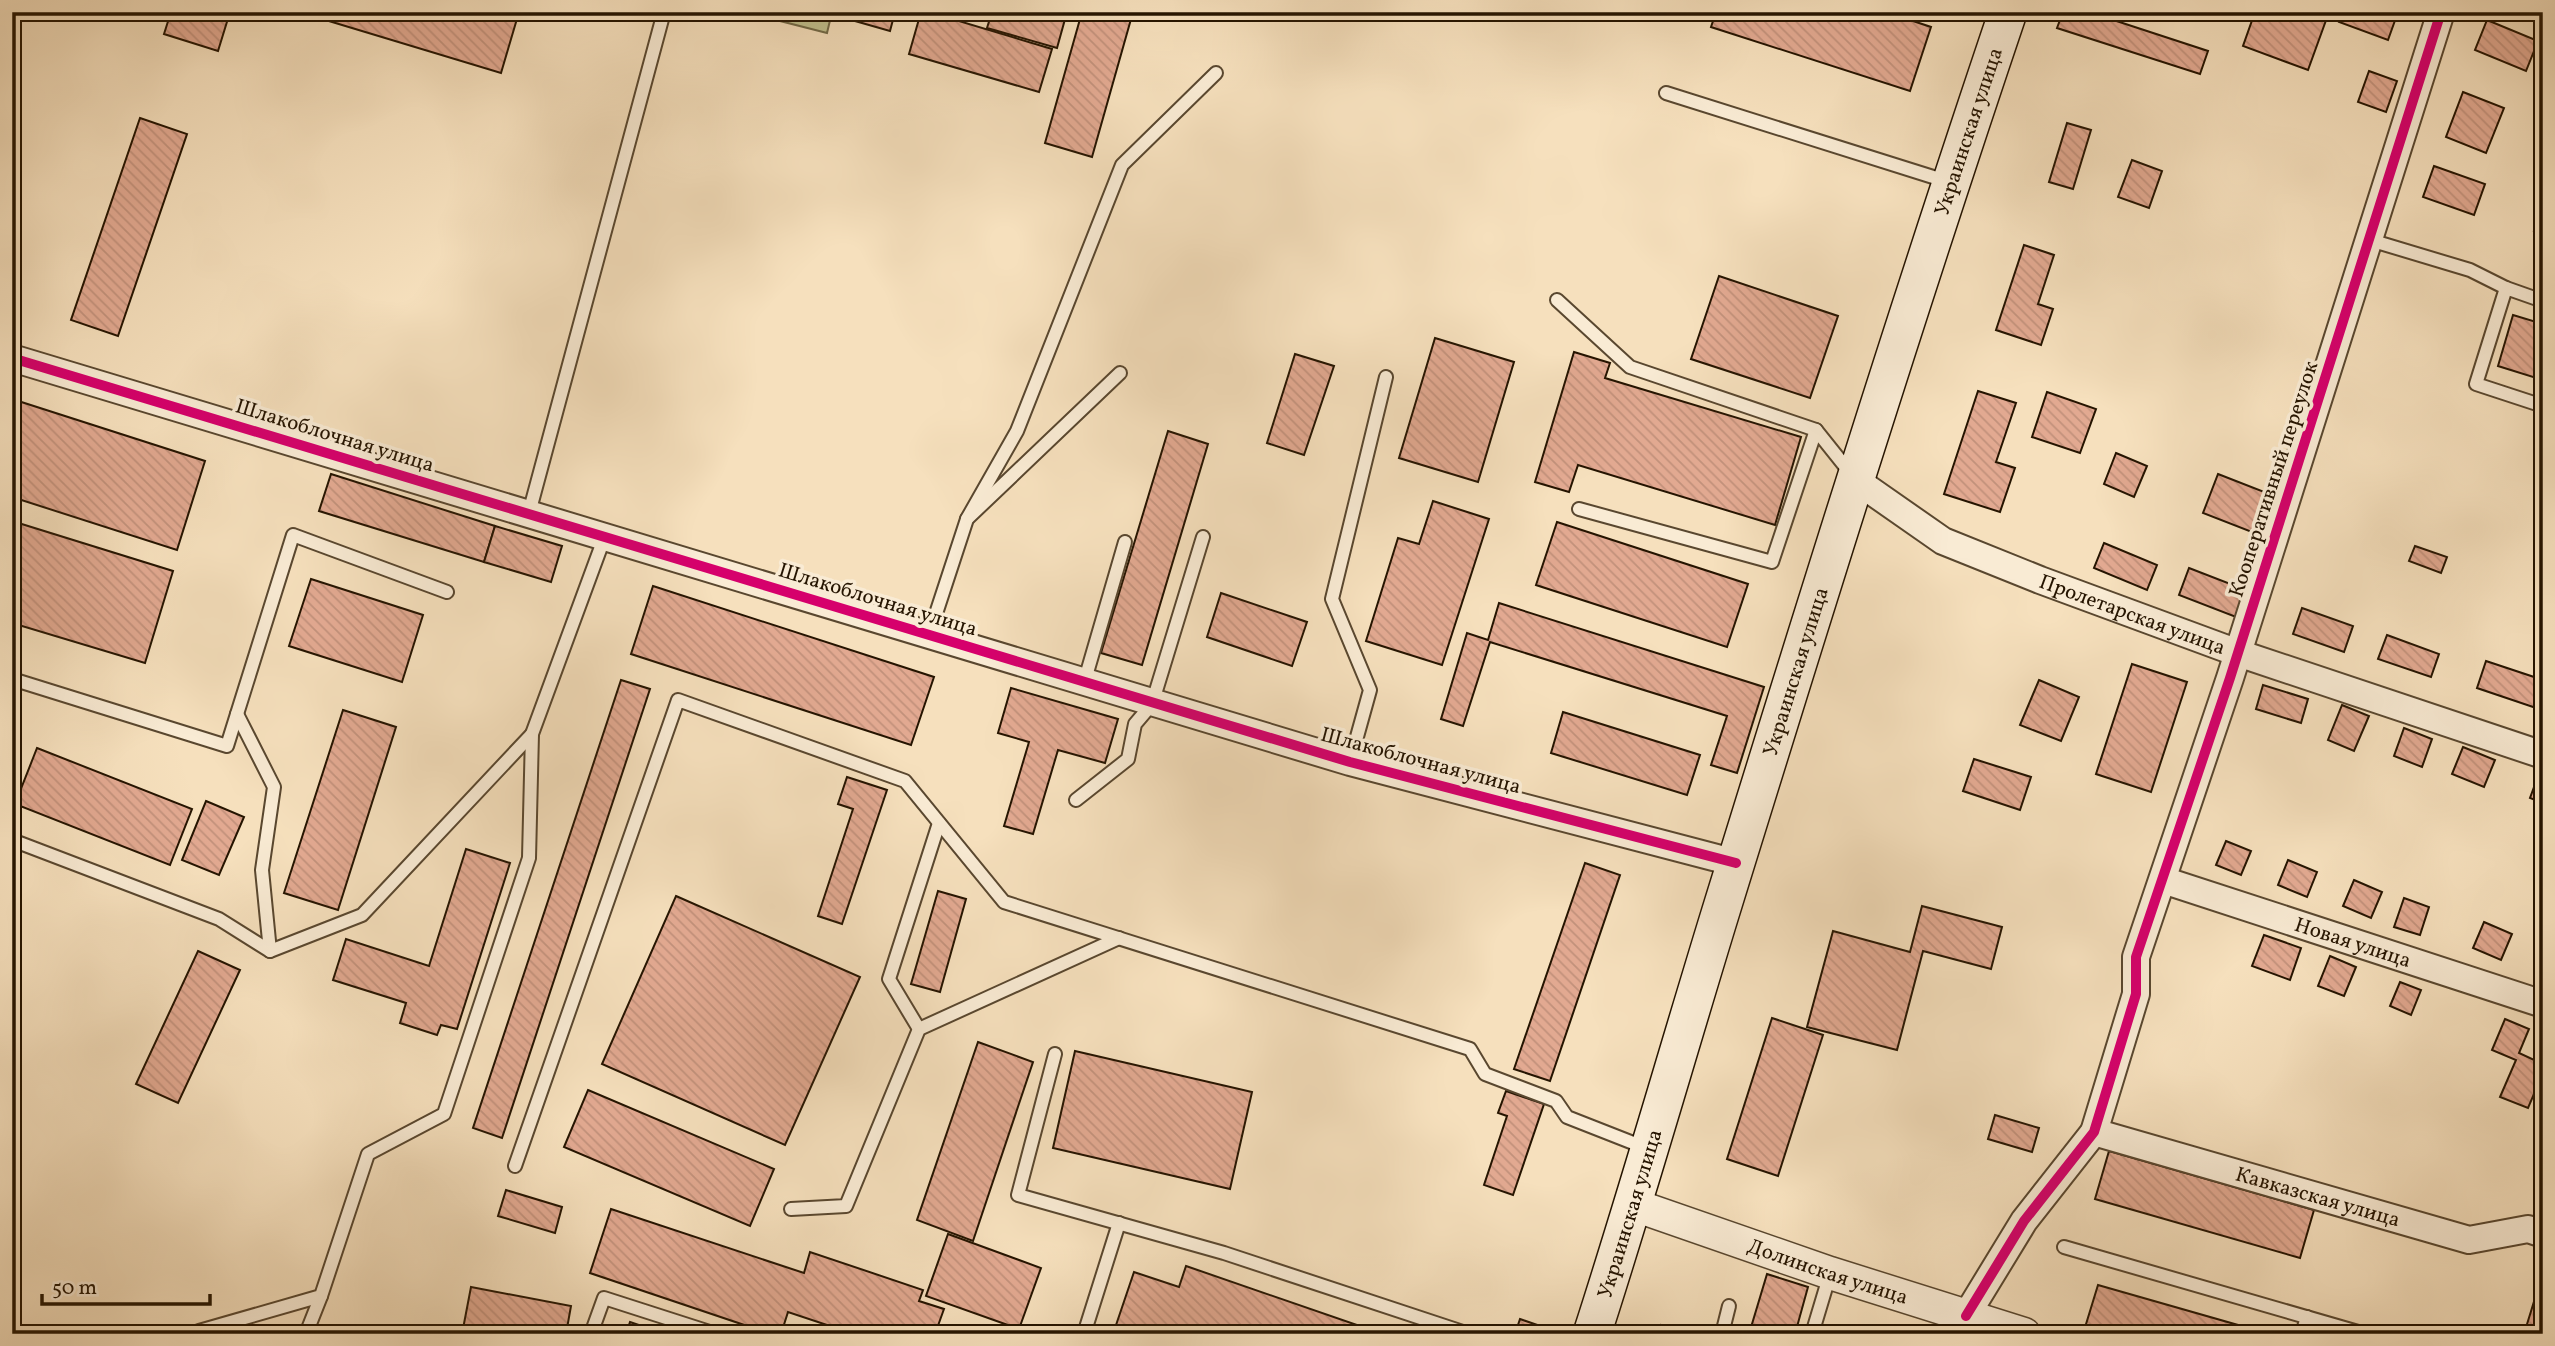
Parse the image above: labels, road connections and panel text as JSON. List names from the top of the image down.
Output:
{
  "streets": {
    "main road": ["Украинская улица"],
    "street": [
      "Шлакоблочная улица",
      "Кооперативный переулок",
      "Пролетарская улица",
      "Новая улица",
      "Кавказская улица",
      "Долинская улица"
    ]
  },
  "crossings": [
    ["Украинская улица", "Шлакоблочная улица"],
    ["Украинская улица", "Пролетарская улица"],
    ["Украинская улица", "Долинская улица"],
    ["Кооперативный переулок", "Пролетарская улица"],
    ["Кооперативный переулок", "Новая улица"],
    ["Кооперативный переулок", "Кавказская улица"]
  ],
  "scale_bar": "50 m"
}
